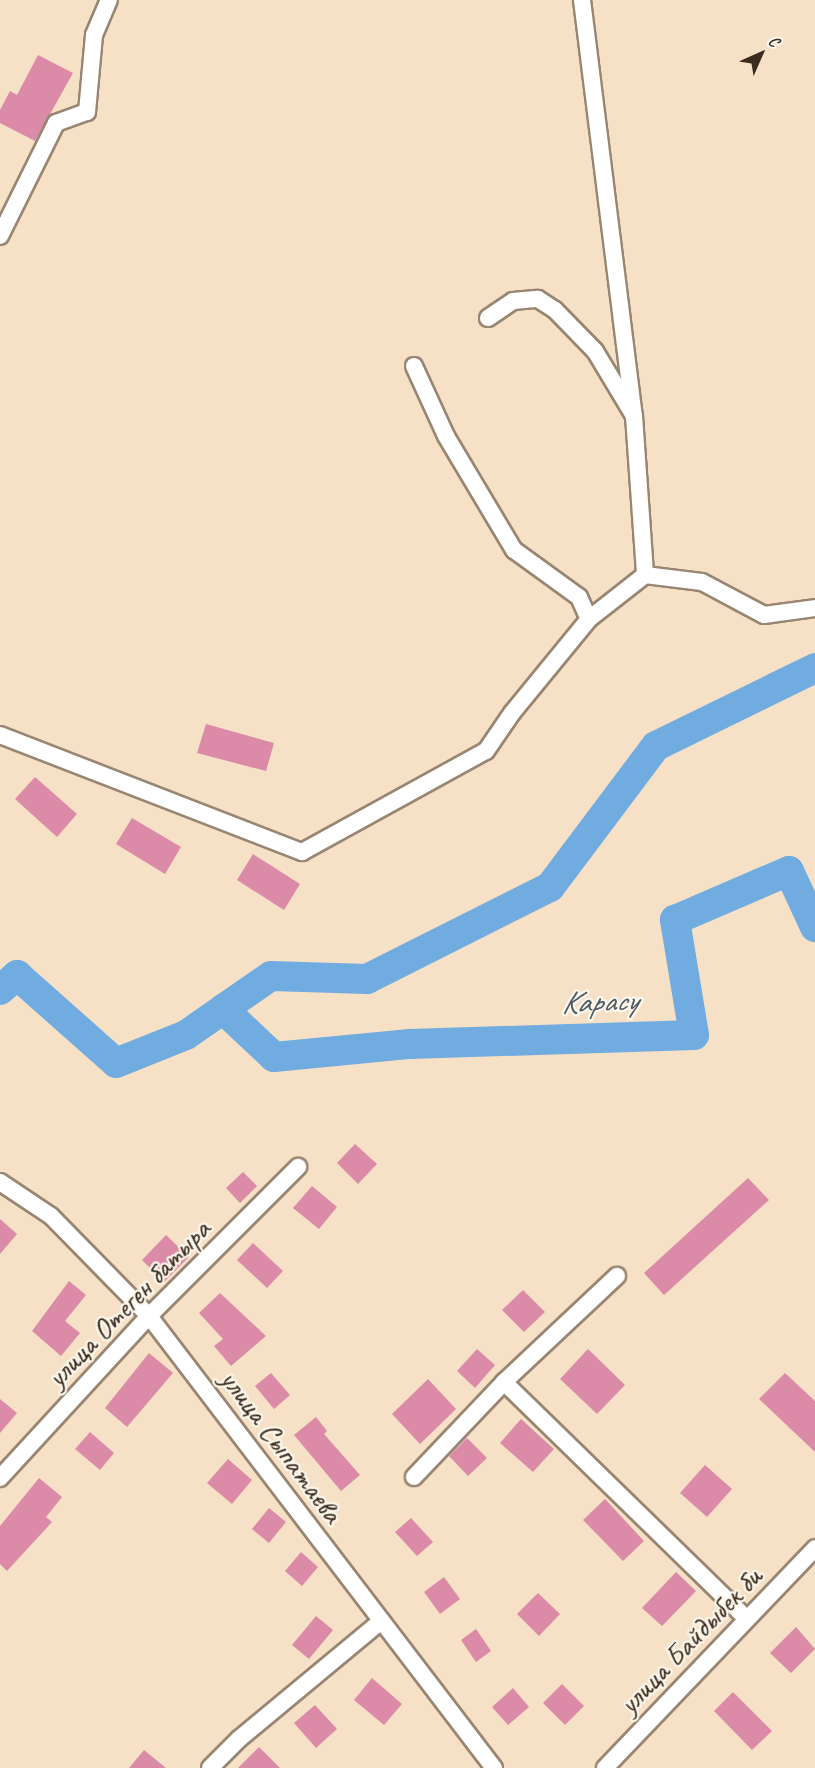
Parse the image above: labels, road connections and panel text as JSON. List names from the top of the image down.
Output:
{
  "streets": {
    "street": ["улица Отеген батыра", "улица Сыпатаева", "улица Байдыбек би"]
  },
  "crossings": [
    ["улица Отеген батыра", "улица Сыпатаева"]
  ],
  "water": ["Карасу"],
  "north": "top right"
}
